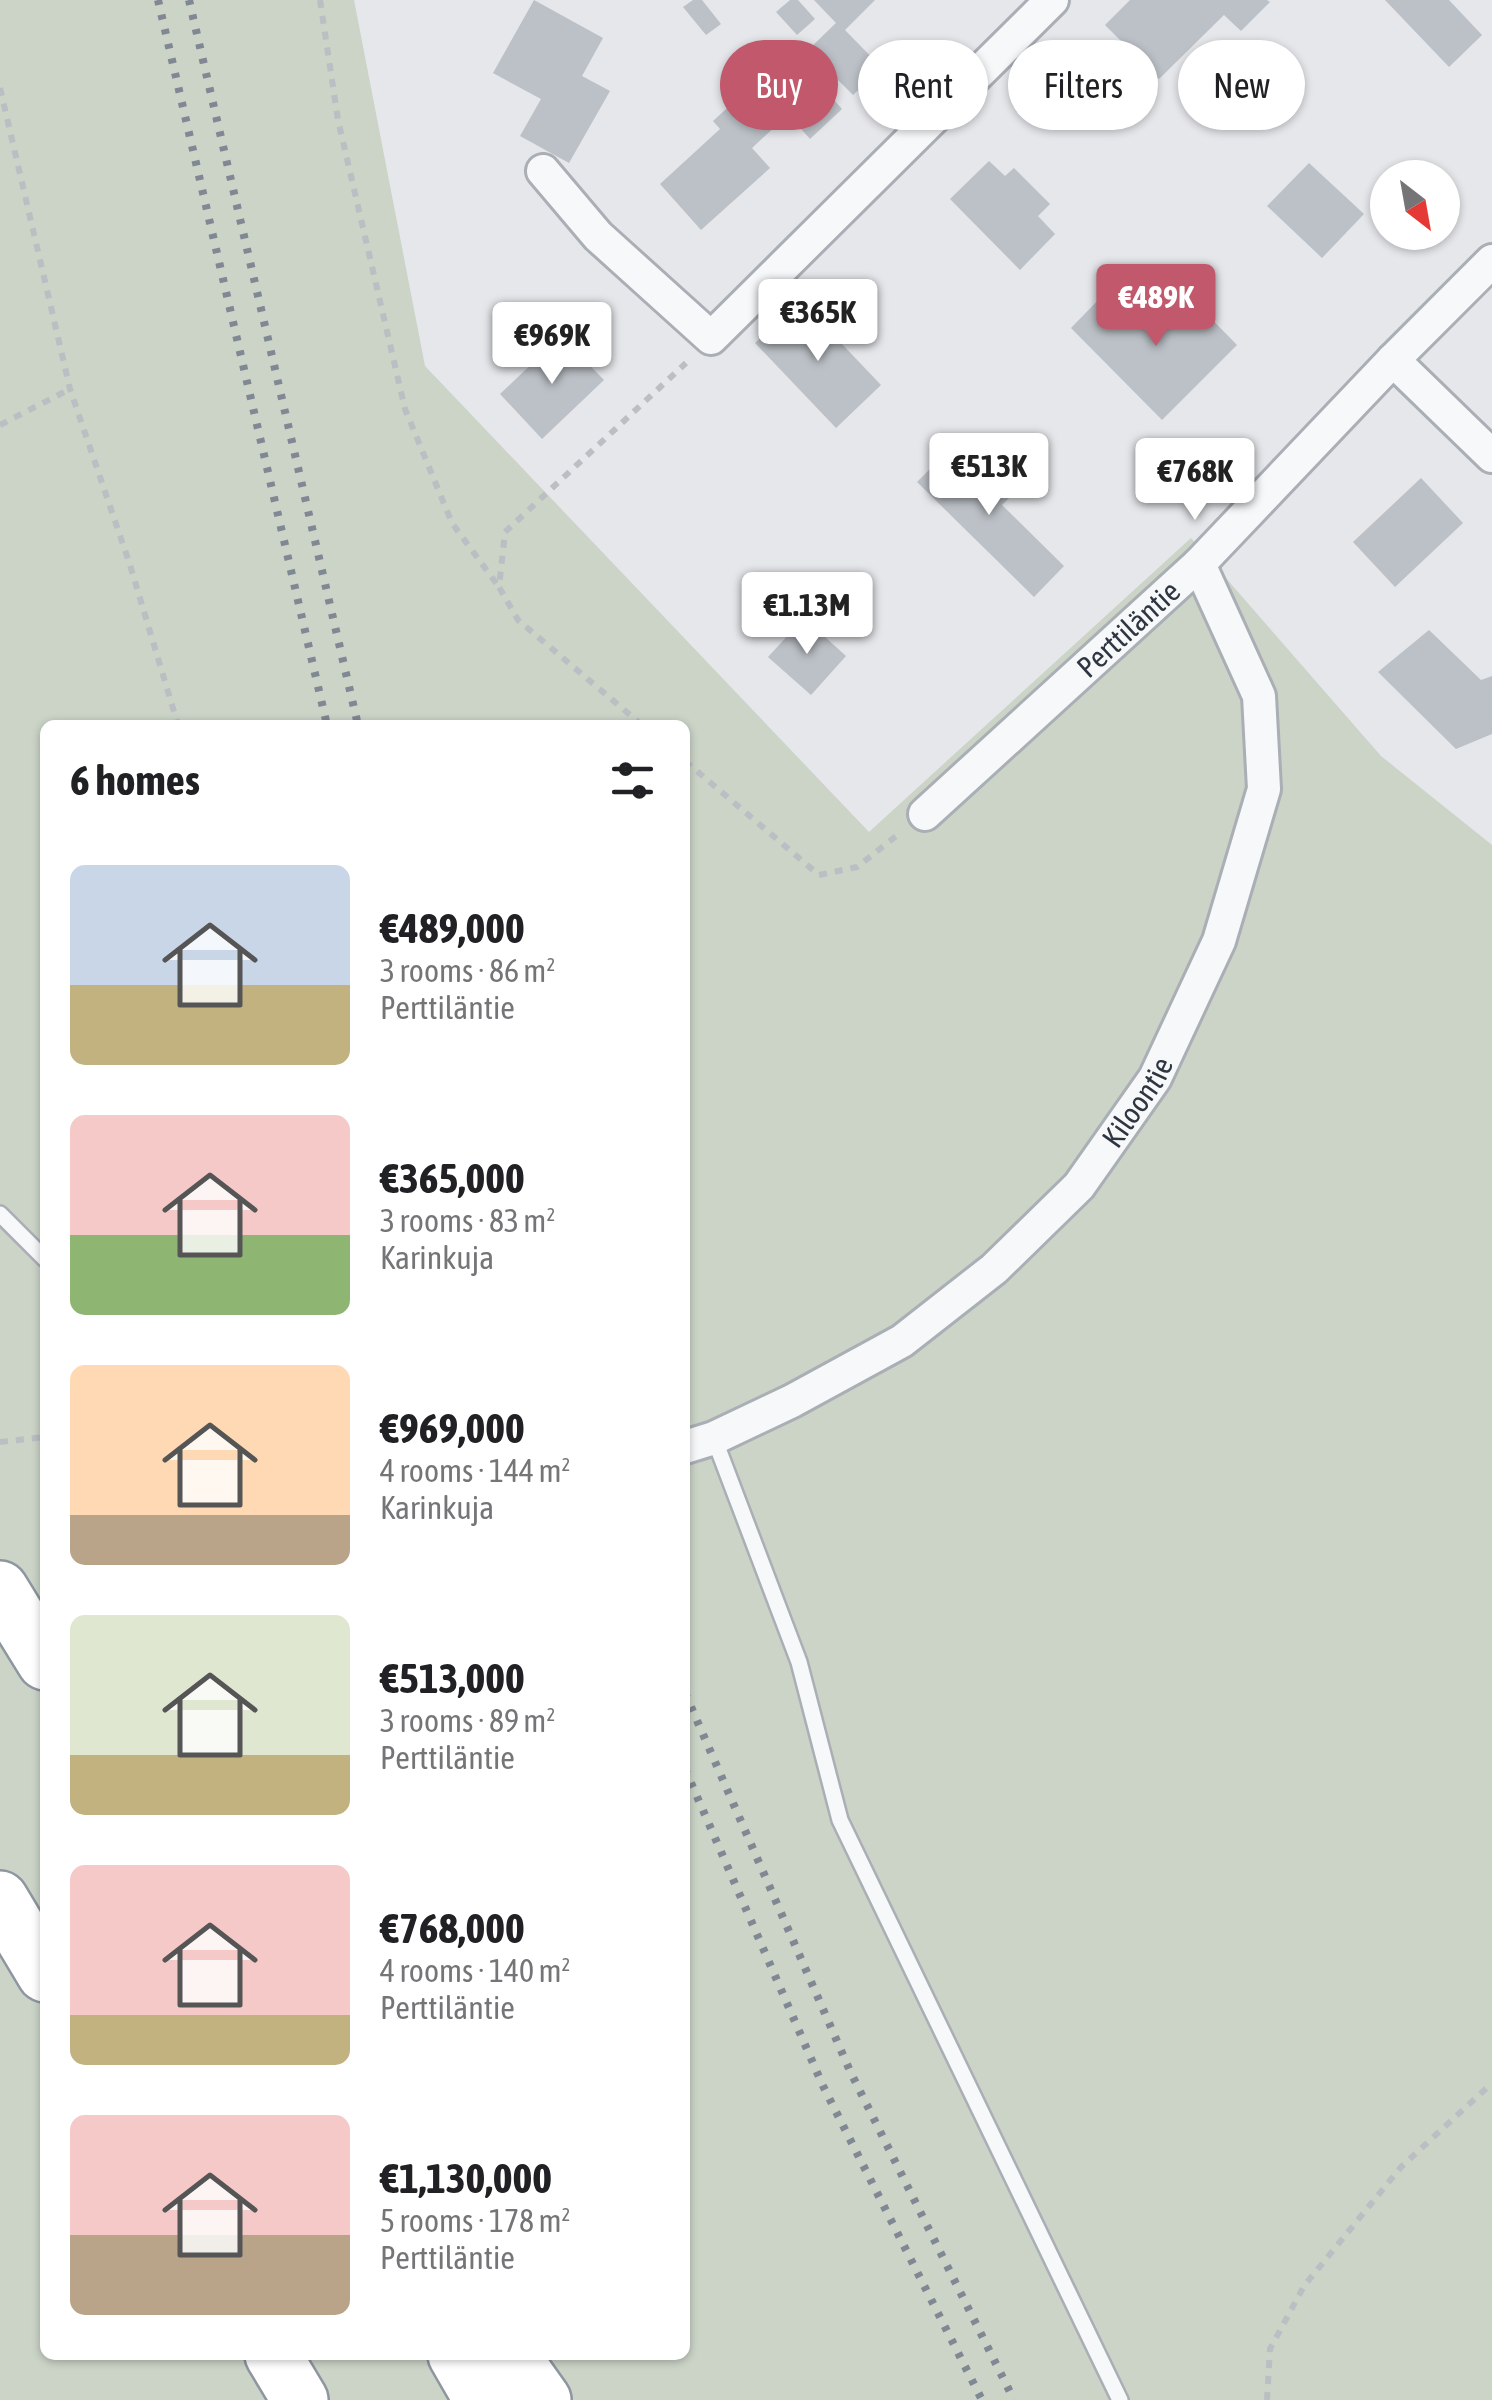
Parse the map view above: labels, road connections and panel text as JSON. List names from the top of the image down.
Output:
{
  "streets": {
    "street": ["Perttiläntie", "Kiloontie"]
  },
  "crossings": [
    ["Perttiläntie", "Kiloontie"]
  ],
  "north": "bottom right",
  "page": {
    "chip": [
      "Buy",
      "Rent",
      "Filters",
      "New"
    ],
    "price": [
      "€489K",
      "€365K",
      "€969K",
      "€513K",
      "€768K",
      "€1.13M"
    ],
    "heading": "6 homes",
    "list": [
      {
        "name": "€489,000",
        "note": "3 rooms · 86 m² · Perttiläntie"
      },
      {
        "name": "€365,000",
        "note": "3 rooms · 83 m² · Karinkuja"
      },
      {
        "name": "€969,000",
        "note": "4 rooms · 144 m² · Karinkuja"
      },
      {
        "name": "€513,000",
        "note": "3 rooms · 89 m² · Perttiläntie"
      },
      {
        "name": "€768,000",
        "note": "4 rooms · 140 m² · Perttiläntie"
      },
      {
        "name": "€1,130,000",
        "note": "5 rooms · 178 m² · Perttiläntie"
      }
    ]
  }
}
